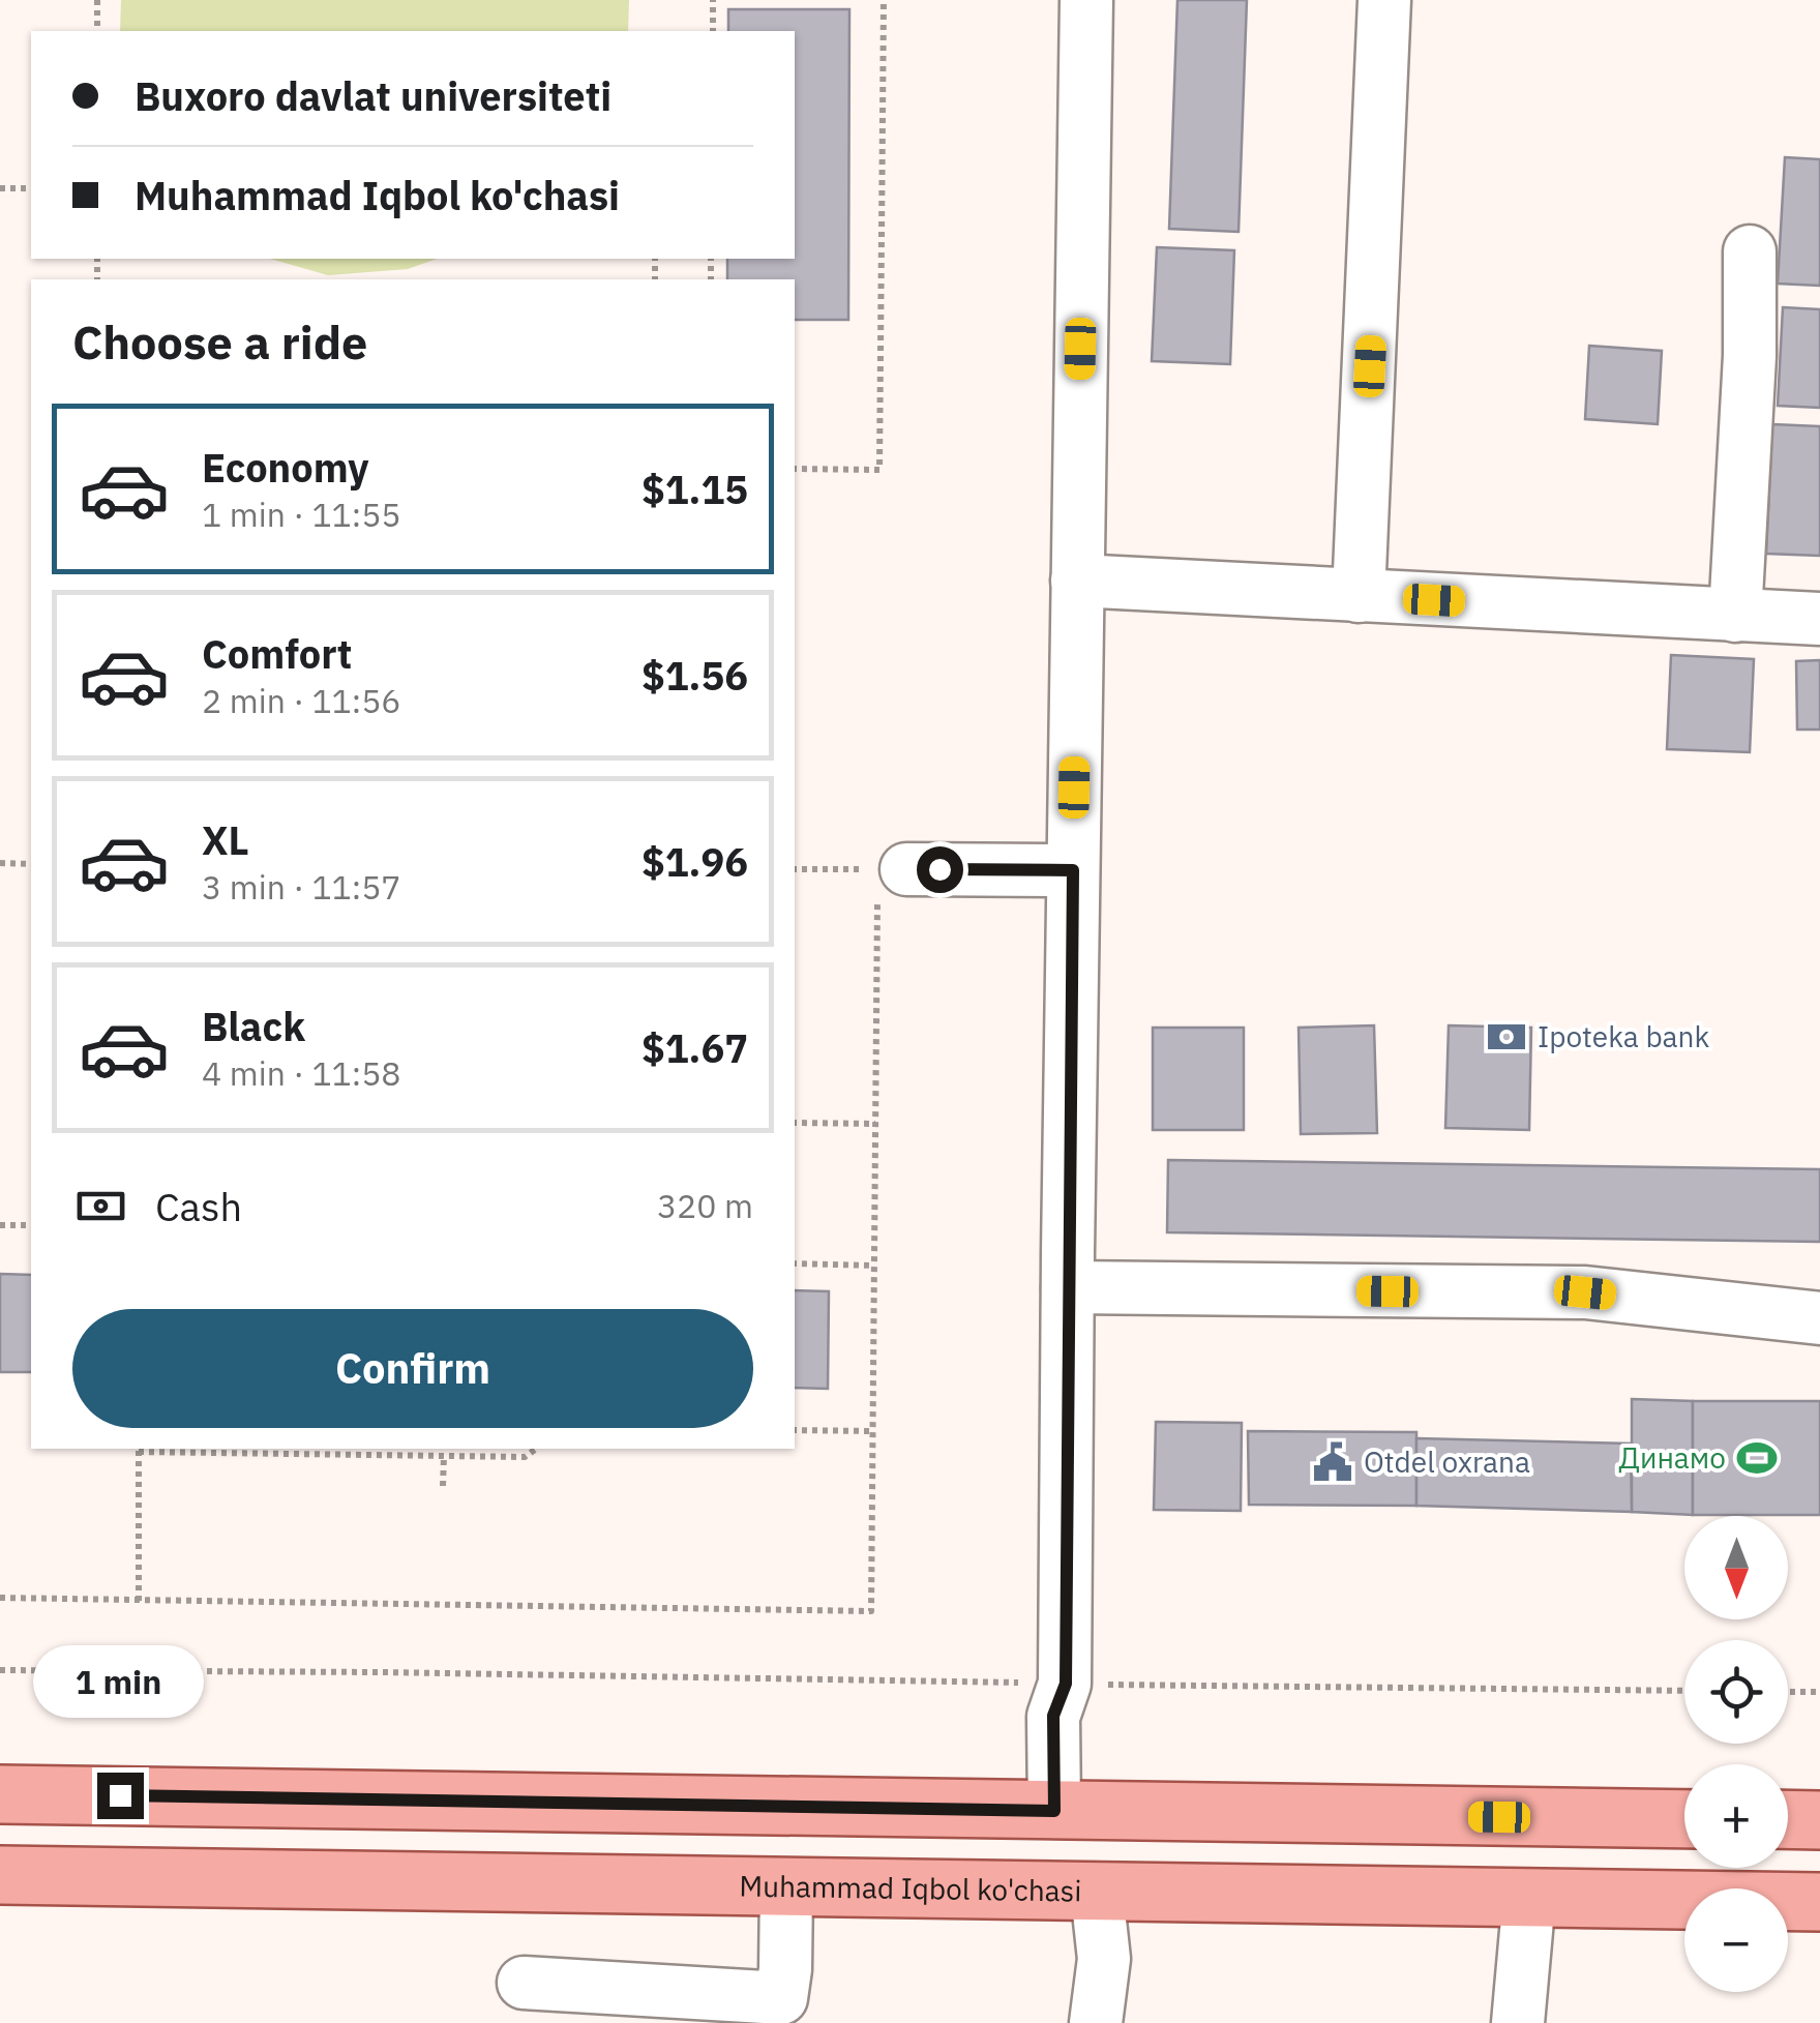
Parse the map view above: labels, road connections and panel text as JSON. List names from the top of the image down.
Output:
{
  "streets": {
    "main road": ["Muhammad Iqbol ko'chasi"]
  },
  "places": {
    "bank": ["Ipoteka bank"],
    "sports": ["Динамо"],
    "public building": ["Otdel oxrana"]
  },
  "north": "bottom",
  "page": {
    "banner": ["Buxoro davlat universiteti", "Muhammad Iqbol ko'chasi"],
    "heading": "Choose a ride",
    "list": [
      {
        "name": "Economy",
        "note": "1 min · 11:55",
        "value": "$1.15"
      },
      {
        "name": "Comfort",
        "note": "2 min · 11:56",
        "value": "$1.56"
      },
      {
        "name": "XL",
        "note": "3 min · 11:57",
        "value": "$1.96"
      },
      {
        "name": "Black",
        "note": "4 min · 11:58",
        "value": "$1.67"
      }
    ],
    "pay": ["Cash", "320 m"],
    "buttons": "Confirm",
    "map_buttons": ["+", "−"],
    "bubble": "1 min"
  }
}
